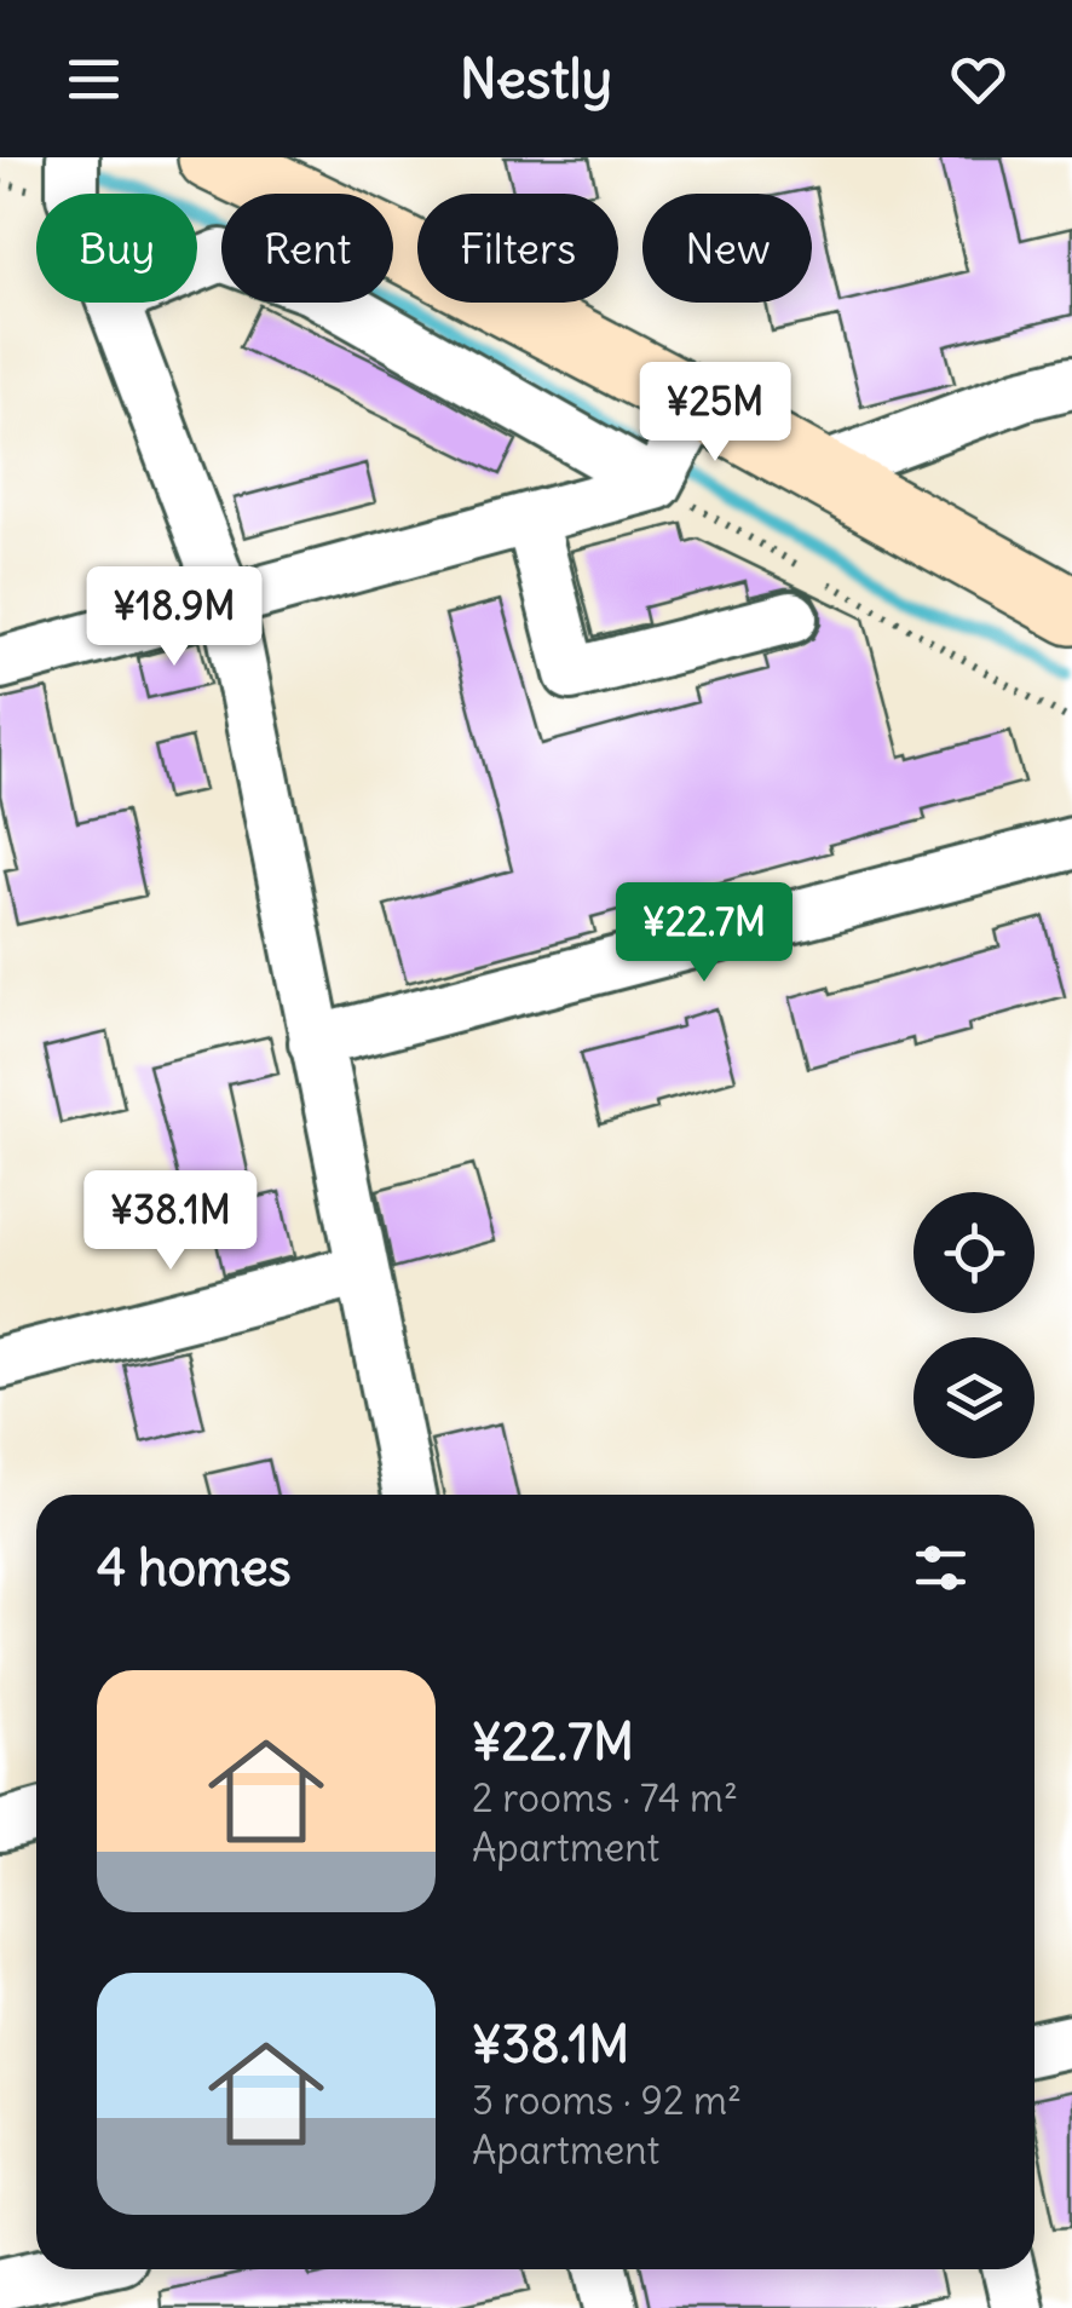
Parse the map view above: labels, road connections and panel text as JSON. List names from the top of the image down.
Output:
{
  "page": {
    "header": "Nestly",
    "chip": [
      "Buy",
      "Rent",
      "Filters",
      "New"
    ],
    "price": [
      "¥25M",
      "¥18.9M",
      "¥22.7M",
      "¥38.1M"
    ],
    "heading": "4 homes",
    "list": [
      {
        "name": "¥22.7M",
        "note": "2 rooms · 74 m² · Apartment"
      },
      {
        "name": "¥38.1M",
        "note": "3 rooms · 92 m² · Apartment"
      }
    ]
  }
}
